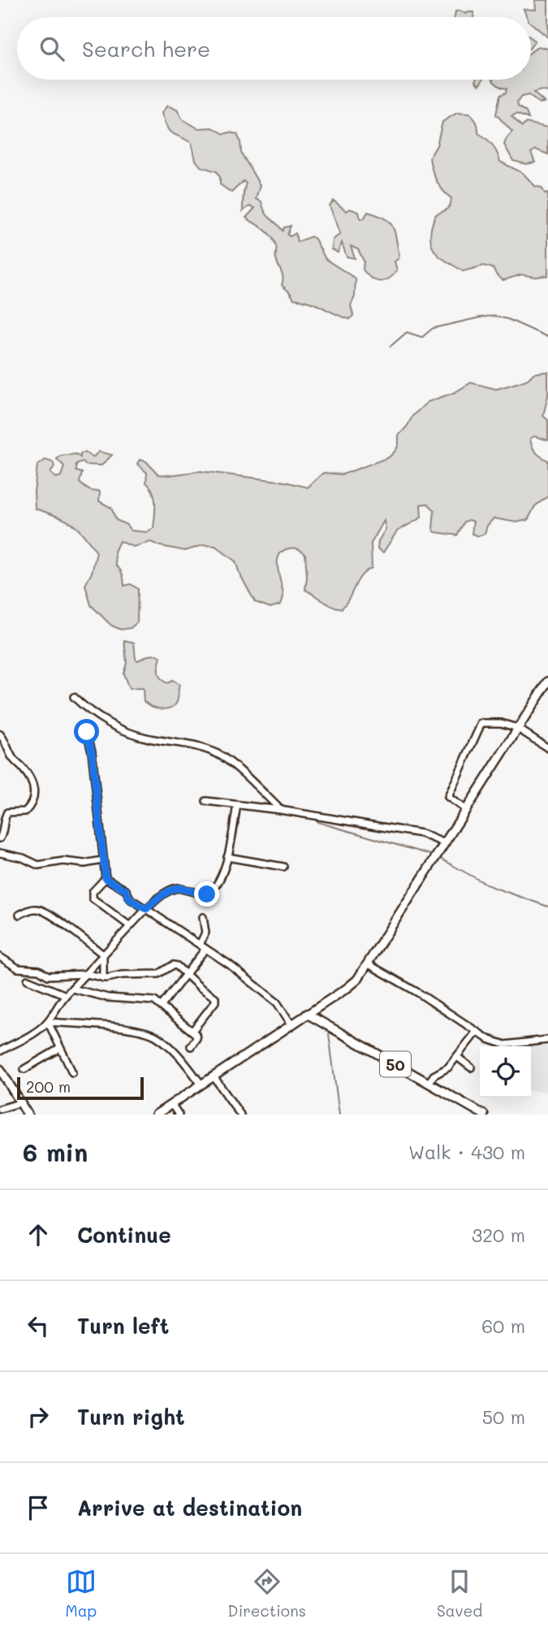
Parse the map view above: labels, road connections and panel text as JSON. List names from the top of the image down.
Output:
{
  "streets": {
    "main road": ["50"]
  },
  "scale_bar": "200 m",
  "page": {
    "search": "Search here",
    "scale": "200 m",
    "heading": ["6 min", "Walk · 430 m"],
    "list": [
      ["Continue", "320 m"],
      ["Turn left", "60 m"],
      ["Turn right", "50 m"],
      "Arrive at destination"
    ],
    "nav": ["Map", "Directions", "Saved"]
  }
}
